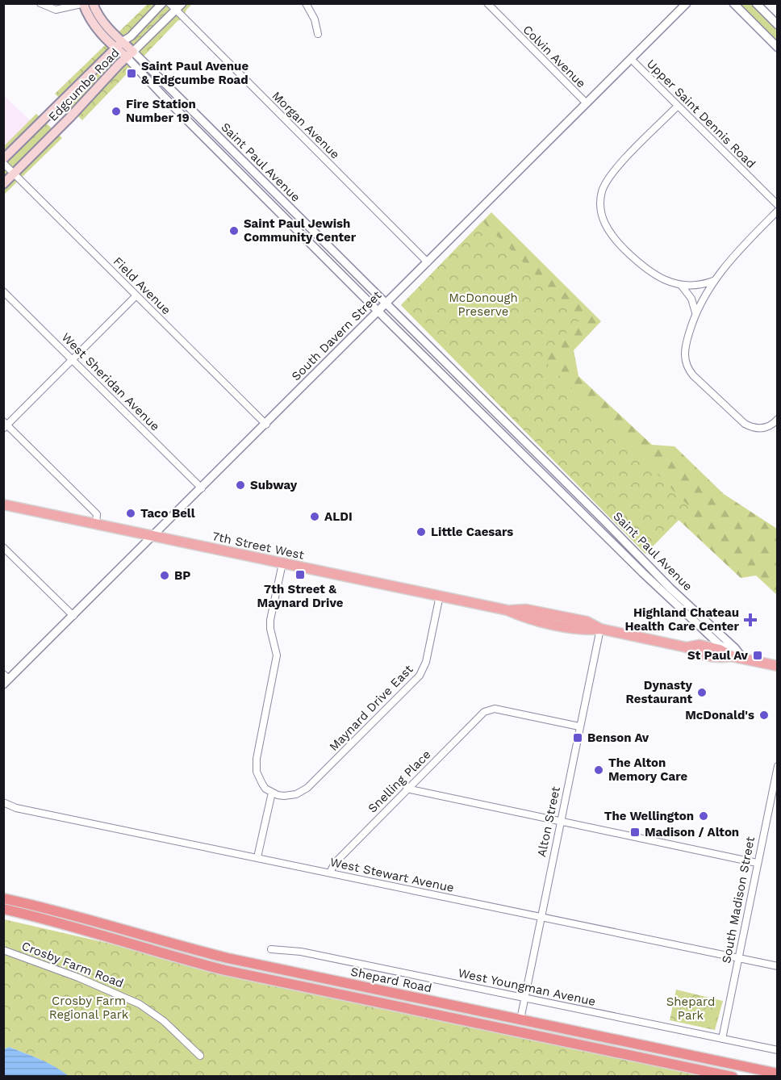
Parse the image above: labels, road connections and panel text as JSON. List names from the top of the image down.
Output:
{
  "streets": {
    "highway": ["Shepard Road"],
    "main road": ["Edgcumbe Road", "Saint Paul Avenue", "7th Street West"],
    "street": [
      "Colvin Avenue",
      "Upper Saint Dennis Road",
      "Morgan Avenue",
      "Field Avenue",
      "South Davern Street",
      "West Sheridan Avenue",
      "Maynard Drive East",
      "Snelling Place",
      "Alton Street",
      "West Stewart Avenue",
      "South Madison Street",
      "Crosby Farm Road",
      "West Youngman Avenue"
    ]
  },
  "crossings": [
    ["Colvin Avenue", "South Davern Street"],
    ["Edgcumbe Road", "Morgan Avenue"],
    ["Edgcumbe Road", "Saint Paul Avenue"],
    ["Edgcumbe Road", "Field Avenue"],
    ["Upper Saint Dennis Road", "South Davern Street"],
    ["Morgan Avenue", "South Davern Street"],
    ["Saint Paul Avenue", "South Davern Street"],
    ["Saint Paul Avenue", "7th Street West"],
    ["Field Avenue", "South Davern Street"],
    ["South Davern Street", "West Sheridan Avenue"],
    ["South Davern Street", "7th Street West"],
    ["7th Street West", "Maynard Drive East"],
    ["7th Street West", "Alton Street"],
    ["Snelling Place", "Alton Street"],
    ["Snelling Place", "West Stewart Avenue"],
    ["Alton Street", "West Stewart Avenue"],
    ["Alton Street", "Shepard Road"],
    ["Alton Street", "West Youngman Avenue"],
    ["West Stewart Avenue", "South Madison Street"],
    ["South Madison Street", "West Youngman Avenue"]
  ],
  "parks": ["McDonough Preserve", "Crosby Farm Regional Park", "Shepard Park"],
  "places": {
    "transit": [
      "Saint Paul Avenue & Edgcumbe Road",
      "7th Street & Maynard Drive",
      "St Paul Av",
      "Benson Av",
      "Madison / Alton"
    ],
    "other": [
      "Fire Station Number 19",
      "Saint Paul Jewish Community Center",
      "Subway",
      "Taco Bell",
      "ALDI",
      "Little Caesars",
      "BP",
      "Dynasty Restaurant",
      "McDonald's",
      "The Alton Memory Care",
      "The Wellington"
    ],
    "health": ["Highland Chateau Health Care Center"]
  }
}
